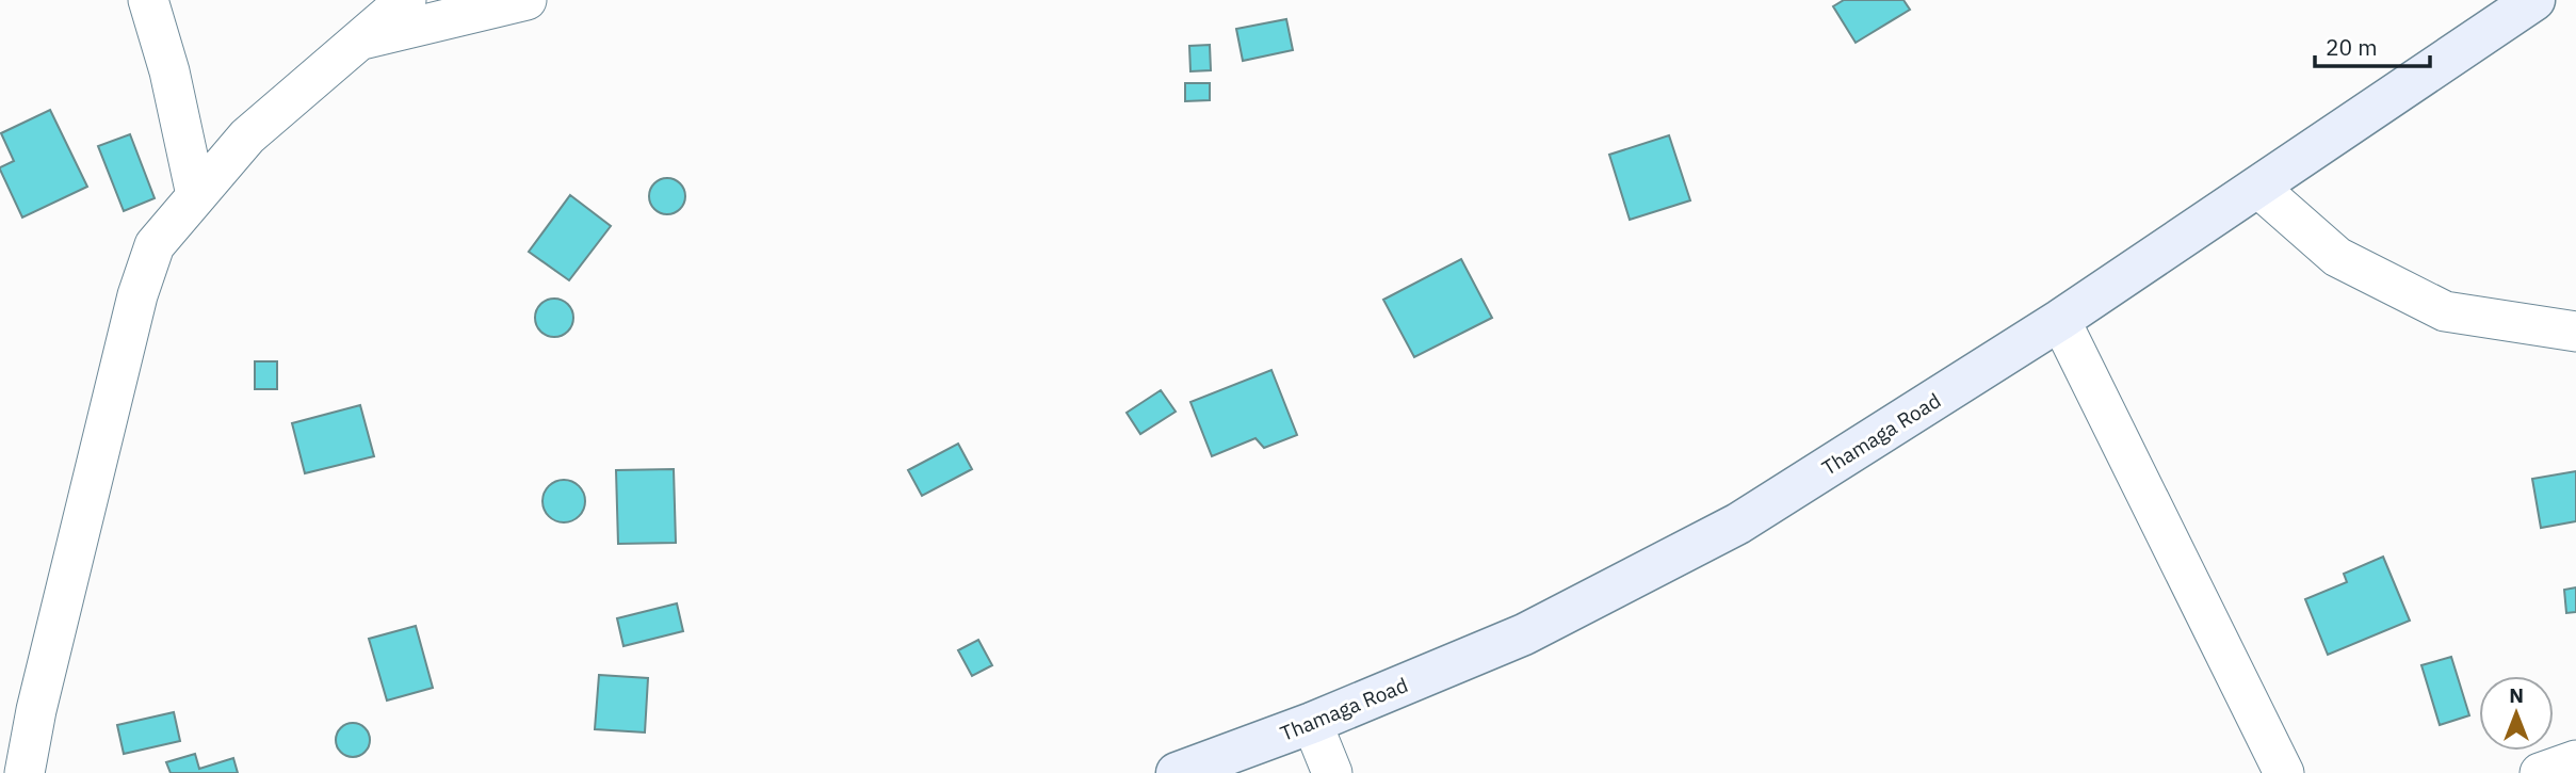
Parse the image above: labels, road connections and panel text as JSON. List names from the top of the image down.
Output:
{
  "streets": {
    "main road": ["Thamaga Road"]
  },
  "scale_bar": "20 m",
  "north": "top"
}
